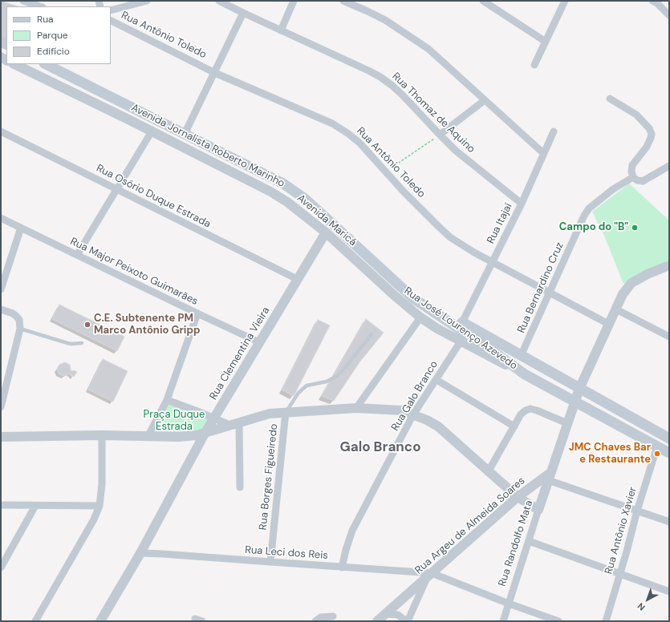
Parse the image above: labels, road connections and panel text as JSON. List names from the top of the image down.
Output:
{
  "streets": {
    "main road": ["Avenida Jornalista Roberto Marinho", "Rua José Lourenço Azevedo"],
    "street": [
      "Rua Antônio Toledo",
      "Rua Thomaz de Aquino",
      "Rua Osório Duque Estrada",
      "Avenida Maricá",
      "Rua Itajaí",
      "Rua Major Peixoto Guimarães",
      "Rua Bernardino Cruz",
      "Rua Clementina Vieira",
      "Rua Galo Branco",
      "Rua Borges Figueiredo",
      "Rua Argeu de Almeida Soares",
      "Rua Antônio Xavier",
      "Rua Randolfo Mata",
      "Rua Leci dos Reis"
    ]
  },
  "crossings": [
    ["Rua Antônio Toledo", "Rua Itajaí"],
    ["Rua Antônio Toledo", "Rua Bernardino Cruz"],
    ["Rua Thomaz de Aquino", "Rua Itajaí"],
    ["Avenida Jornalista Roberto Marinho", "Rua José Lourenço Azevedo"],
    ["Rua Osório Duque Estrada", "Rua Clementina Vieira"],
    ["Avenida Maricá", "Rua José Lourenço Azevedo"],
    ["Avenida Maricá", "Rua Clementina Vieira"],
    ["Avenida Maricá", "Rua Galo Branco"],
    ["Rua Itajaí", "Rua José Lourenço Azevedo"],
    ["Rua Major Peixoto Guimarães", "Rua Clementina Vieira"],
    ["Rua Bernardino Cruz", "Rua José Lourenço Azevedo"],
    ["Rua José Lourenço Azevedo", "Rua Antônio Xavier"],
    ["Rua Clementina Vieira", "Rua Leci dos Reis"],
    ["Rua Galo Branco", "Rua Leci dos Reis"],
    ["Rua Borges Figueiredo", "Rua Leci dos Reis"],
    ["Rua Argeu de Almeida Soares", "Rua Randolfo Mata"],
    ["Rua Argeu de Almeida Soares", "Rua Leci dos Reis"],
    ["Rua Randolfo Mata", "Rua Leci dos Reis"]
  ],
  "districts": ["Galo Branco"],
  "parks": ["Praça Duque Estrada"],
  "places": ["Campo do \"B\"", "C.E. Subtenente PM Marco Antônio Gripp", "JMC Chaves Bar e Restaurante"],
  "legend": ["Rua", "Parque", "Edifício"],
  "north": "bottom left"
}
